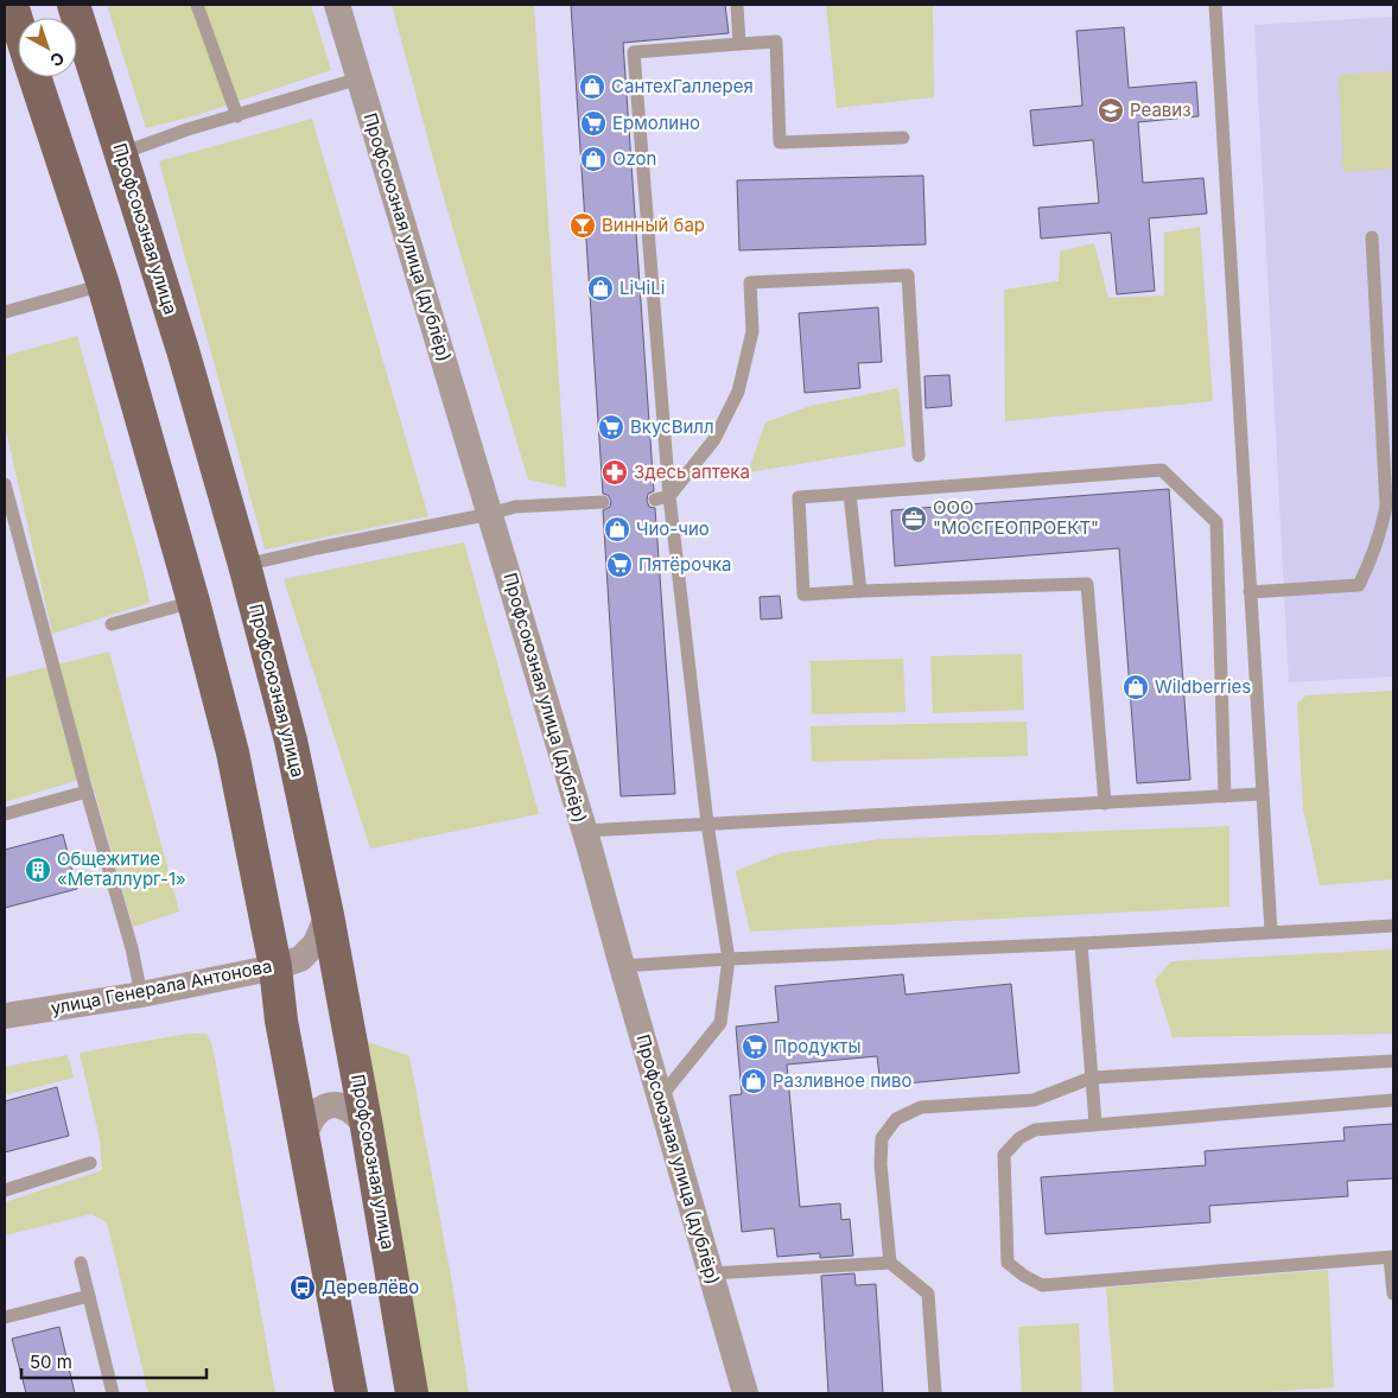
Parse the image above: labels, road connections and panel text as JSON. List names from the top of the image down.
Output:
{
  "streets": {
    "main road": ["Профсоюзная улица"],
    "street": ["Профсоюзная улица (дублёр)", "улица Генерала Антонова"]
  },
  "crossings": [
    ["Профсоюзная улица", "улица Генерала Антонова"]
  ],
  "places": {
    "shop": [
      "СантехГаллерея",
      "Ozon",
      "LiЧiLi",
      "Чио-чио",
      "Wildberries",
      "Разливное пиво"
    ],
    "school or university": ["Реавиз"],
    "supermarket": [
      "Ермолино",
      "ВкусВилл",
      "Пятёрочка",
      "Продукты"
    ],
    "bar": ["Винный бар"],
    "pharmacy": ["Здесь аптека"],
    "office": ["ООО \"МОСГЕОПРОЕКТ\""],
    "building": ["Общежитие «Металлург-1»"],
    "bus stop": ["Деревлёво"]
  },
  "scale_bar": "50 m",
  "north": "bottom right"
}
